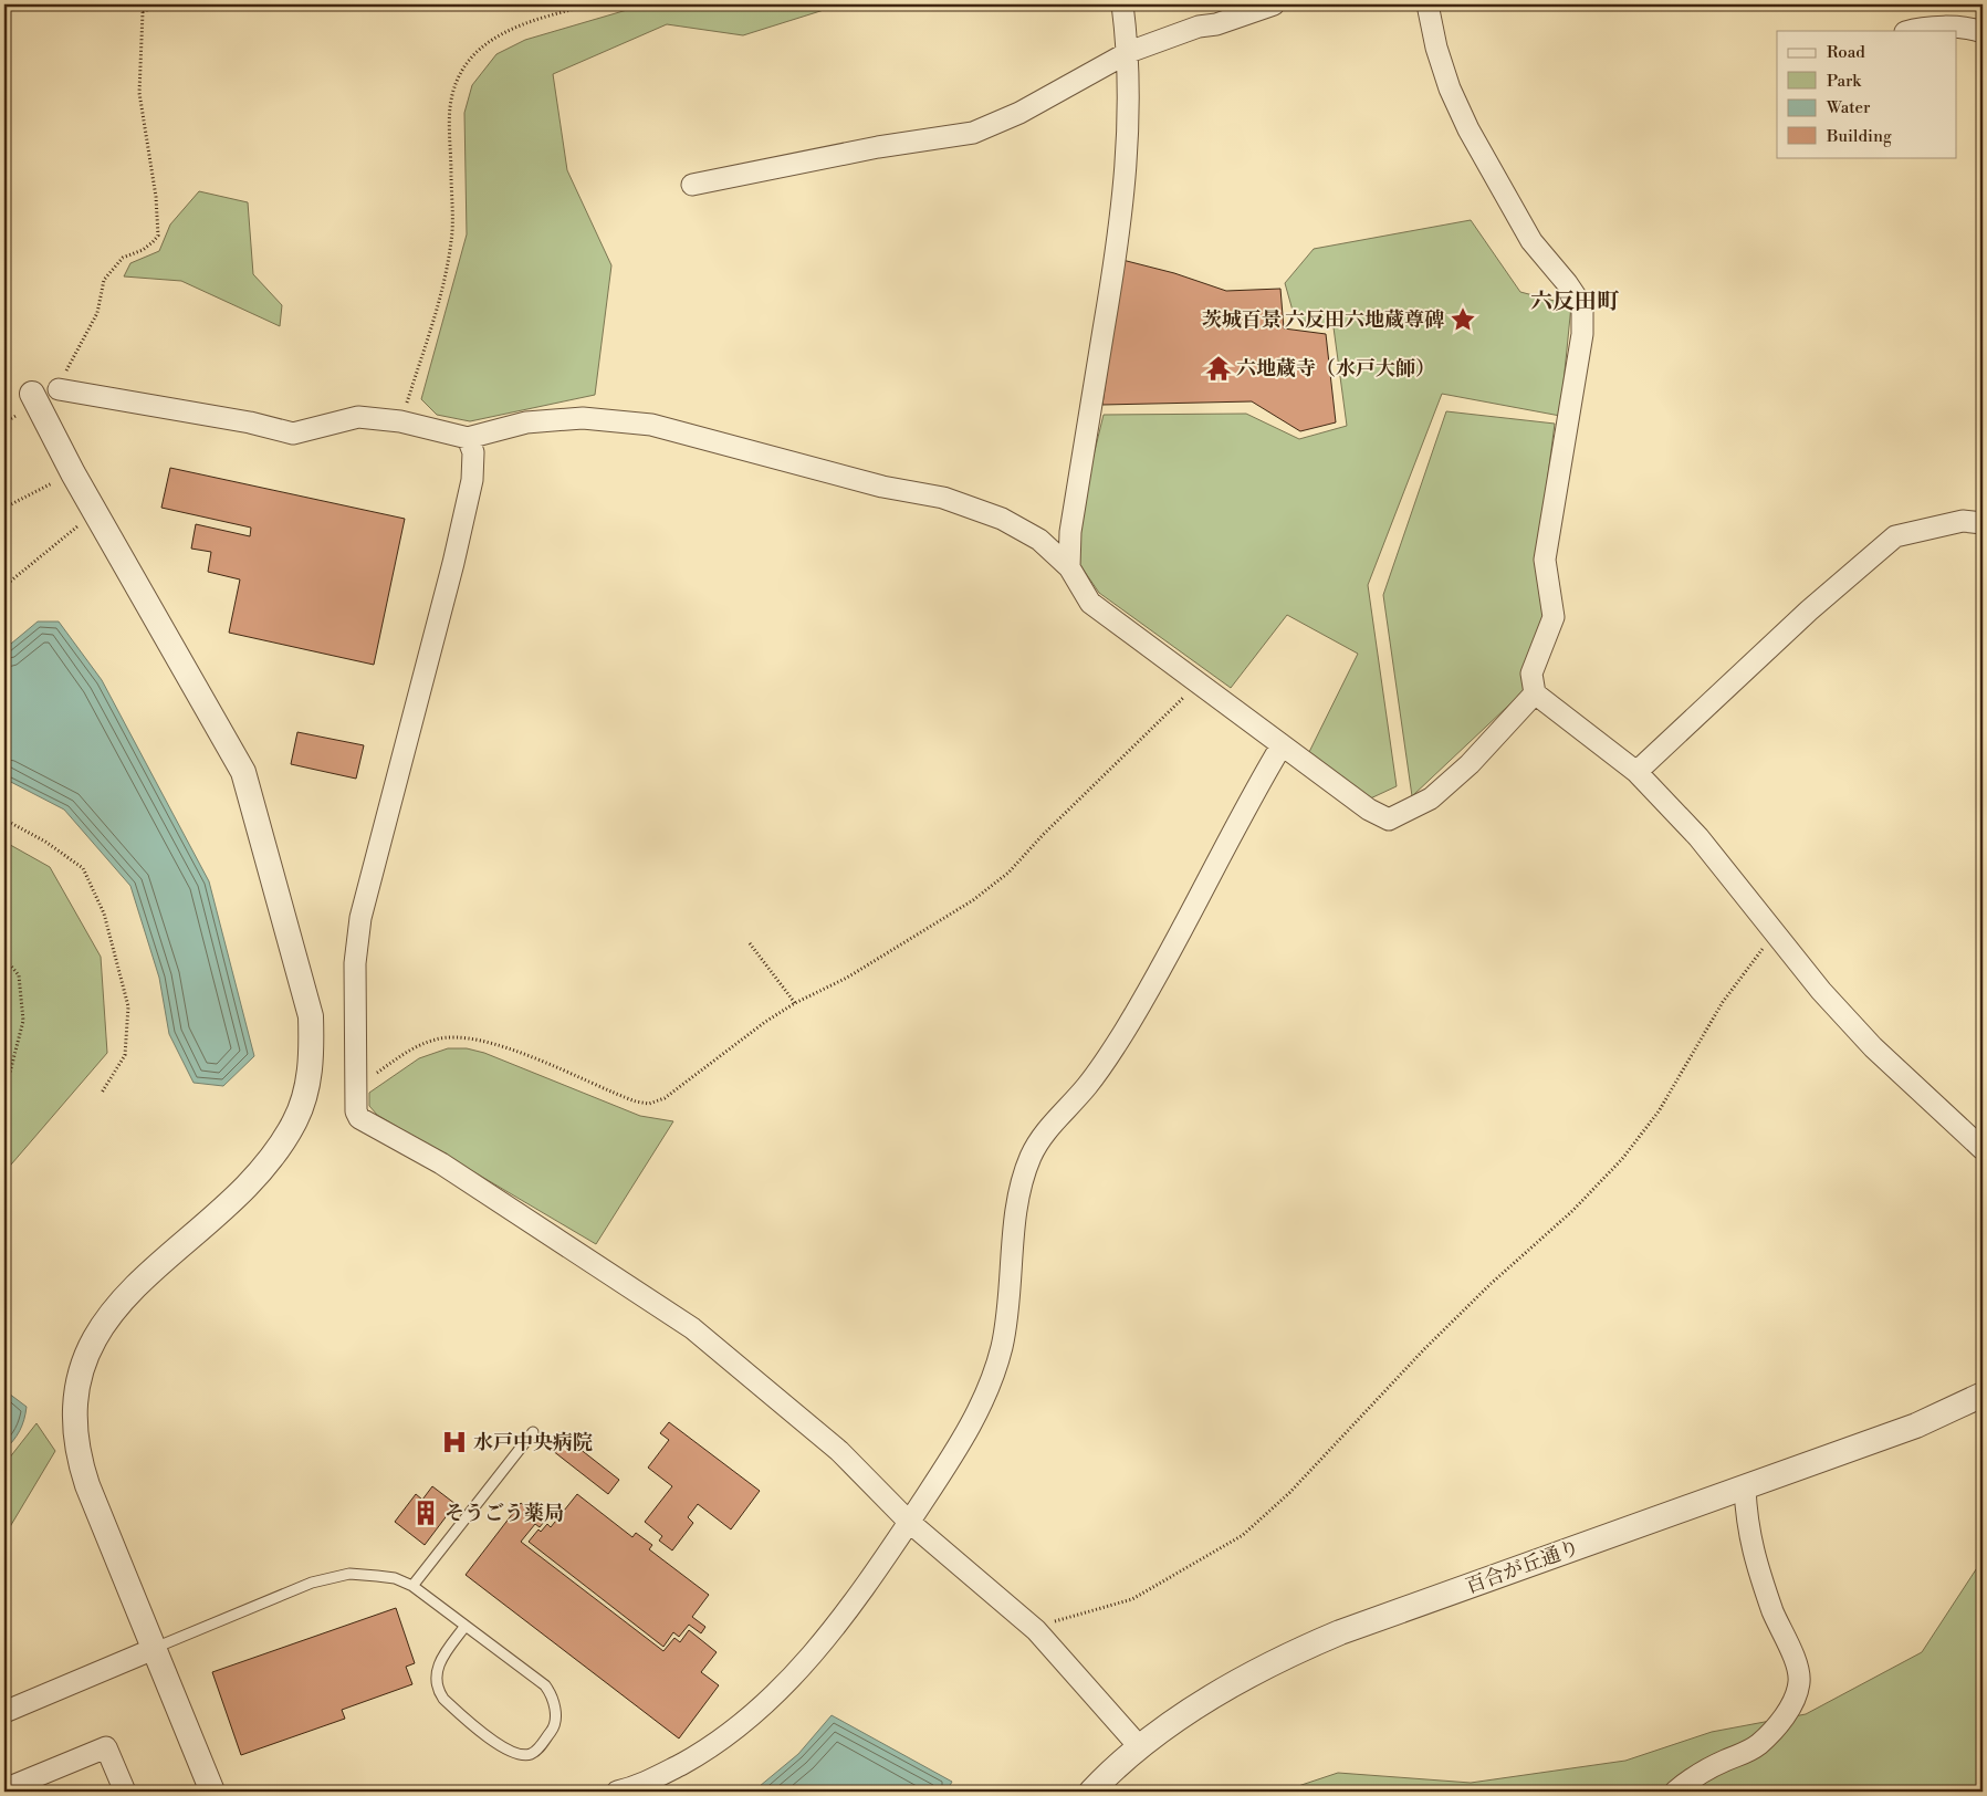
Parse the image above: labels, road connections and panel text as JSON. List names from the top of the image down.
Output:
{
  "streets": {
    "street": ["百合が丘通り"]
  },
  "districts": ["六反田町"],
  "places": {
    "place": ["茨城百景 六反田六地蔵尊碑"],
    "temple": ["六地蔵寺（水戸大師）"],
    "hospital": ["水戸中央病院"],
    "building": ["そうごう薬局"]
  },
  "legend": [
    "Road",
    "Park",
    "Water",
    "Building"
  ]
}
